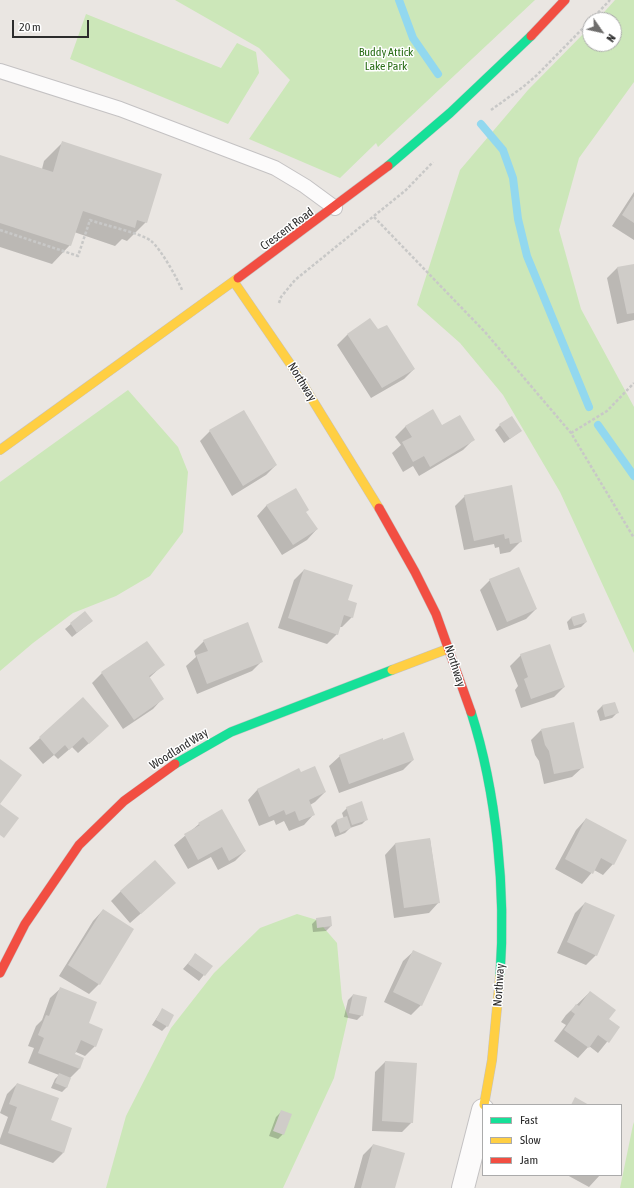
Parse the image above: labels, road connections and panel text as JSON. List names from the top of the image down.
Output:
{
  "streets": {
    "street": ["Crescent Road", "Northway", "Woodland Way"]
  },
  "crossings": [
    ["Crescent Road", "Northway"],
    ["Northway", "Woodland Way"]
  ],
  "parks": ["Buddy Attick Lake Park"],
  "legend": ["Fast", "Slow", "Jam"],
  "scale_bar": "20 m",
  "north": "bottom right"
}
